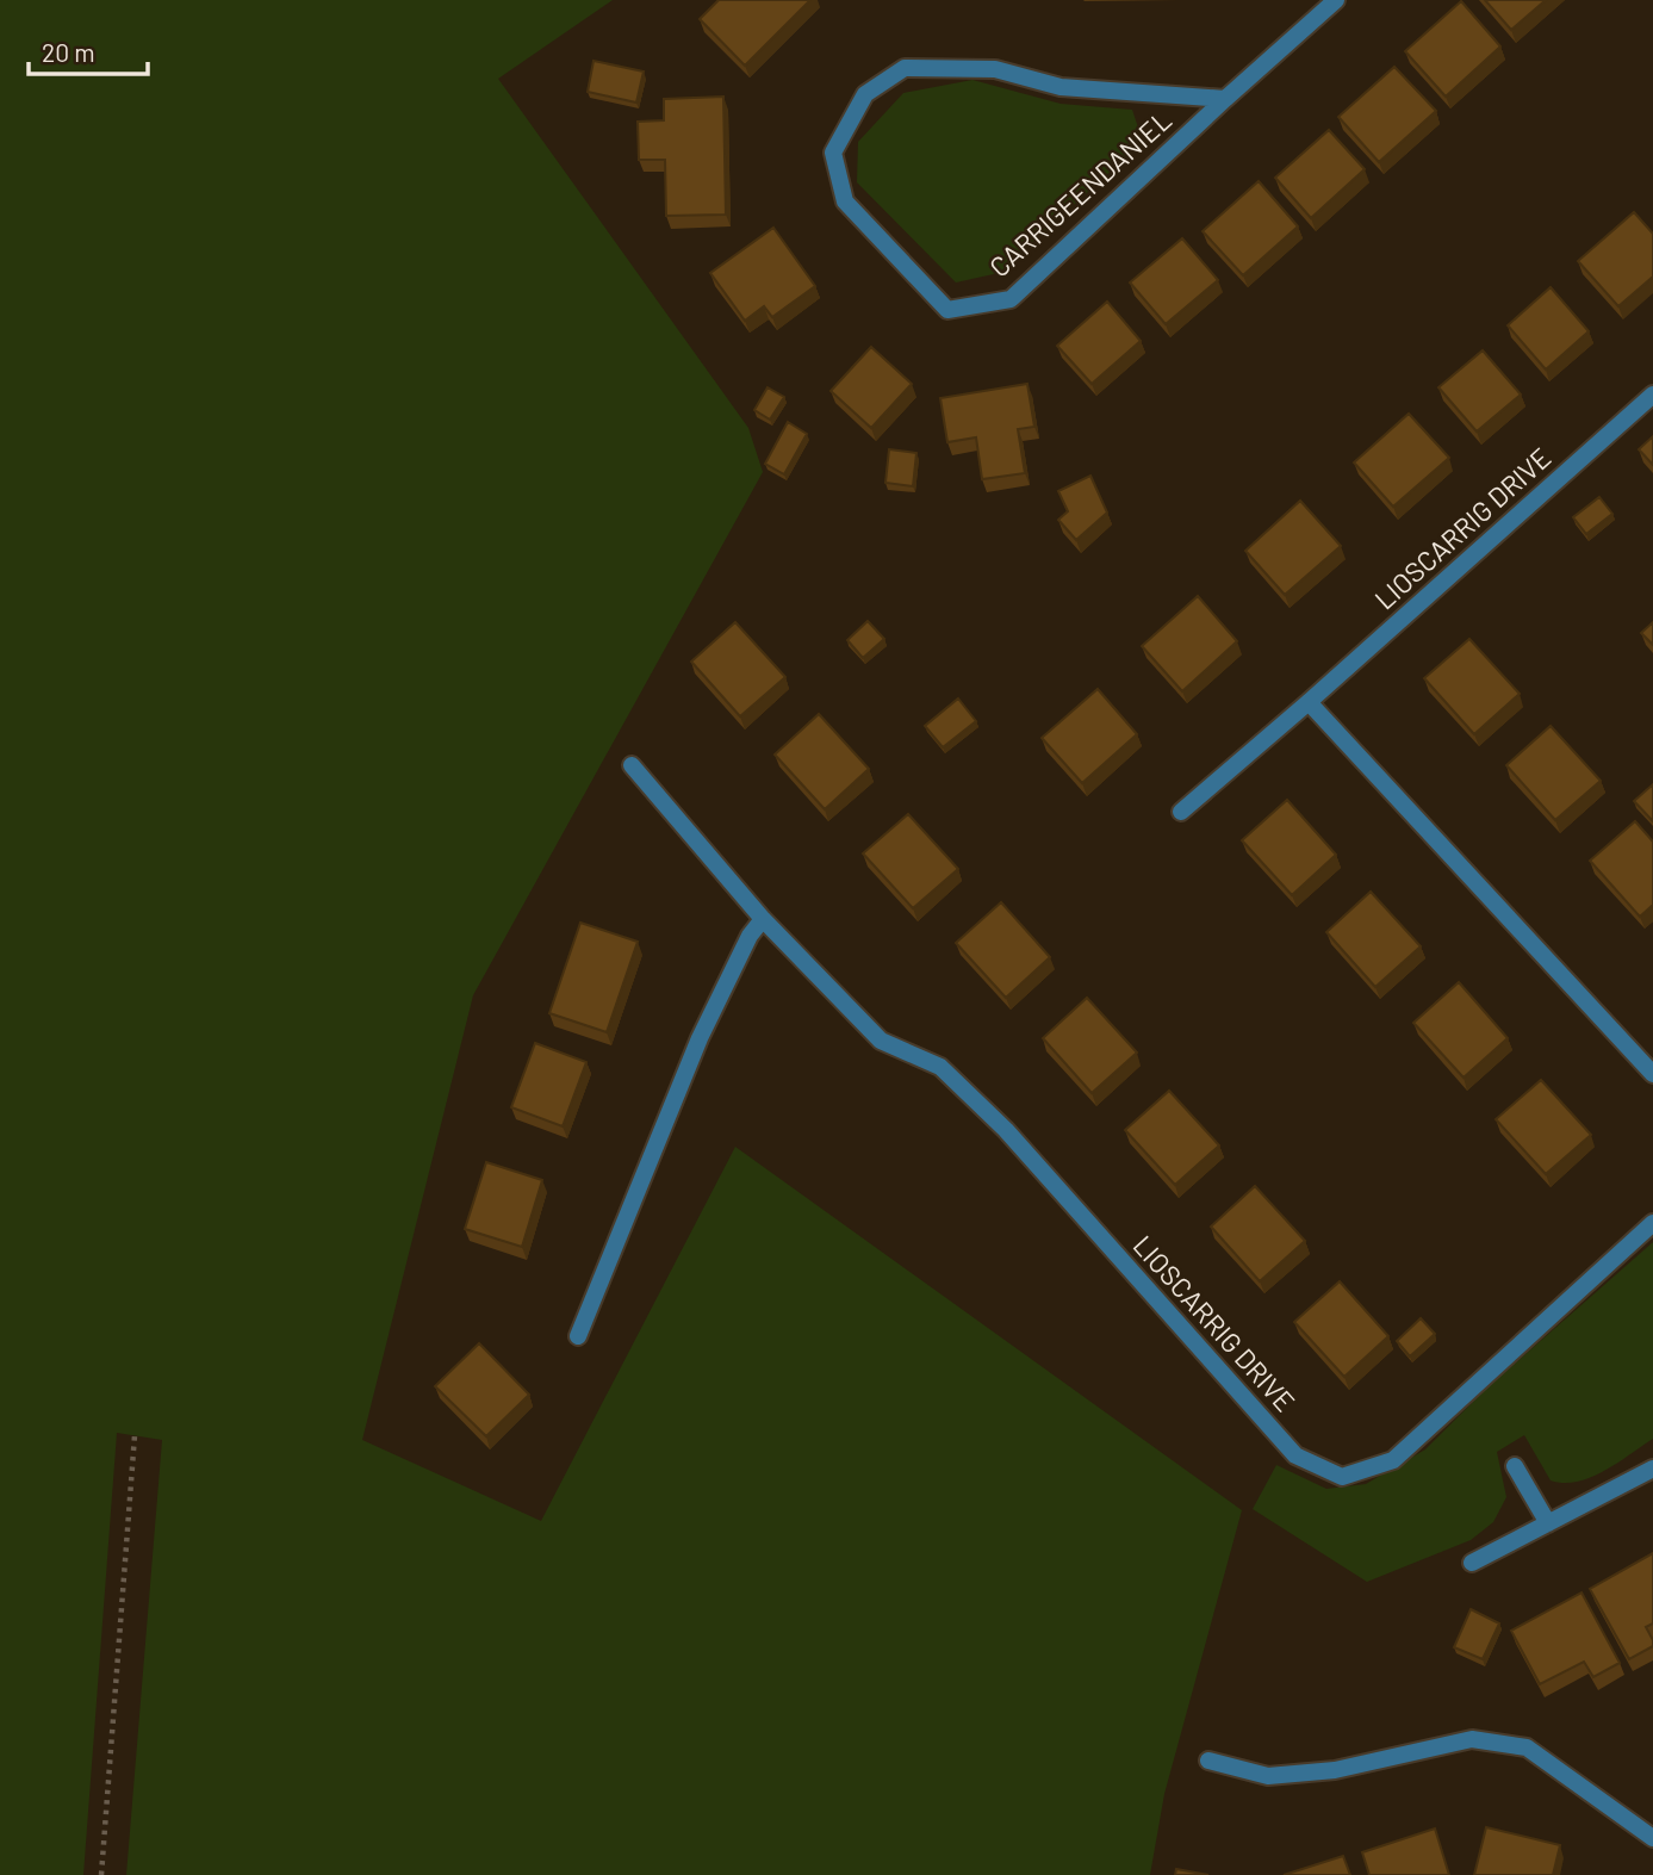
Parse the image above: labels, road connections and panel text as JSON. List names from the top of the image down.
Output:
{
  "streets": {
    "street": ["CARRIGEENDANIEL", "LIOSCARRIG DRIVE"]
  },
  "scale_bar": "20 m"
}
